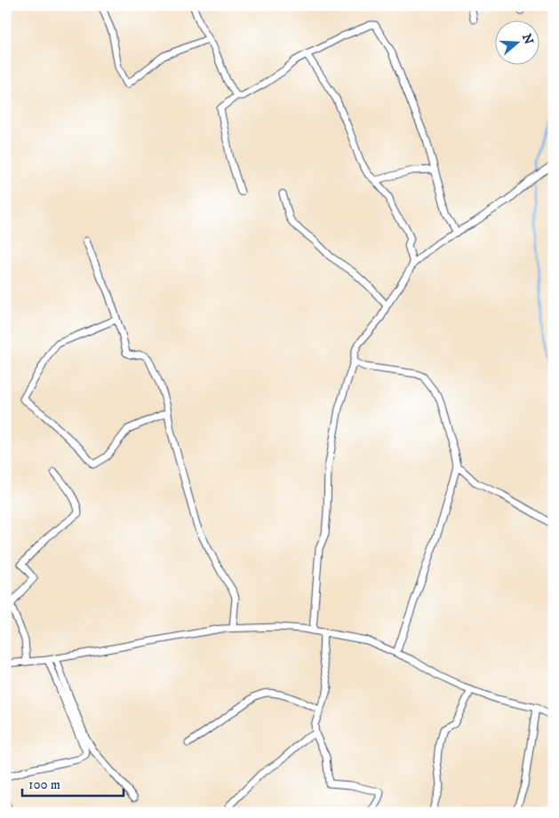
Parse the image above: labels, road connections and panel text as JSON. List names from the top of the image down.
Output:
{
  "scale_bar": "100 m",
  "north": "right"
}
